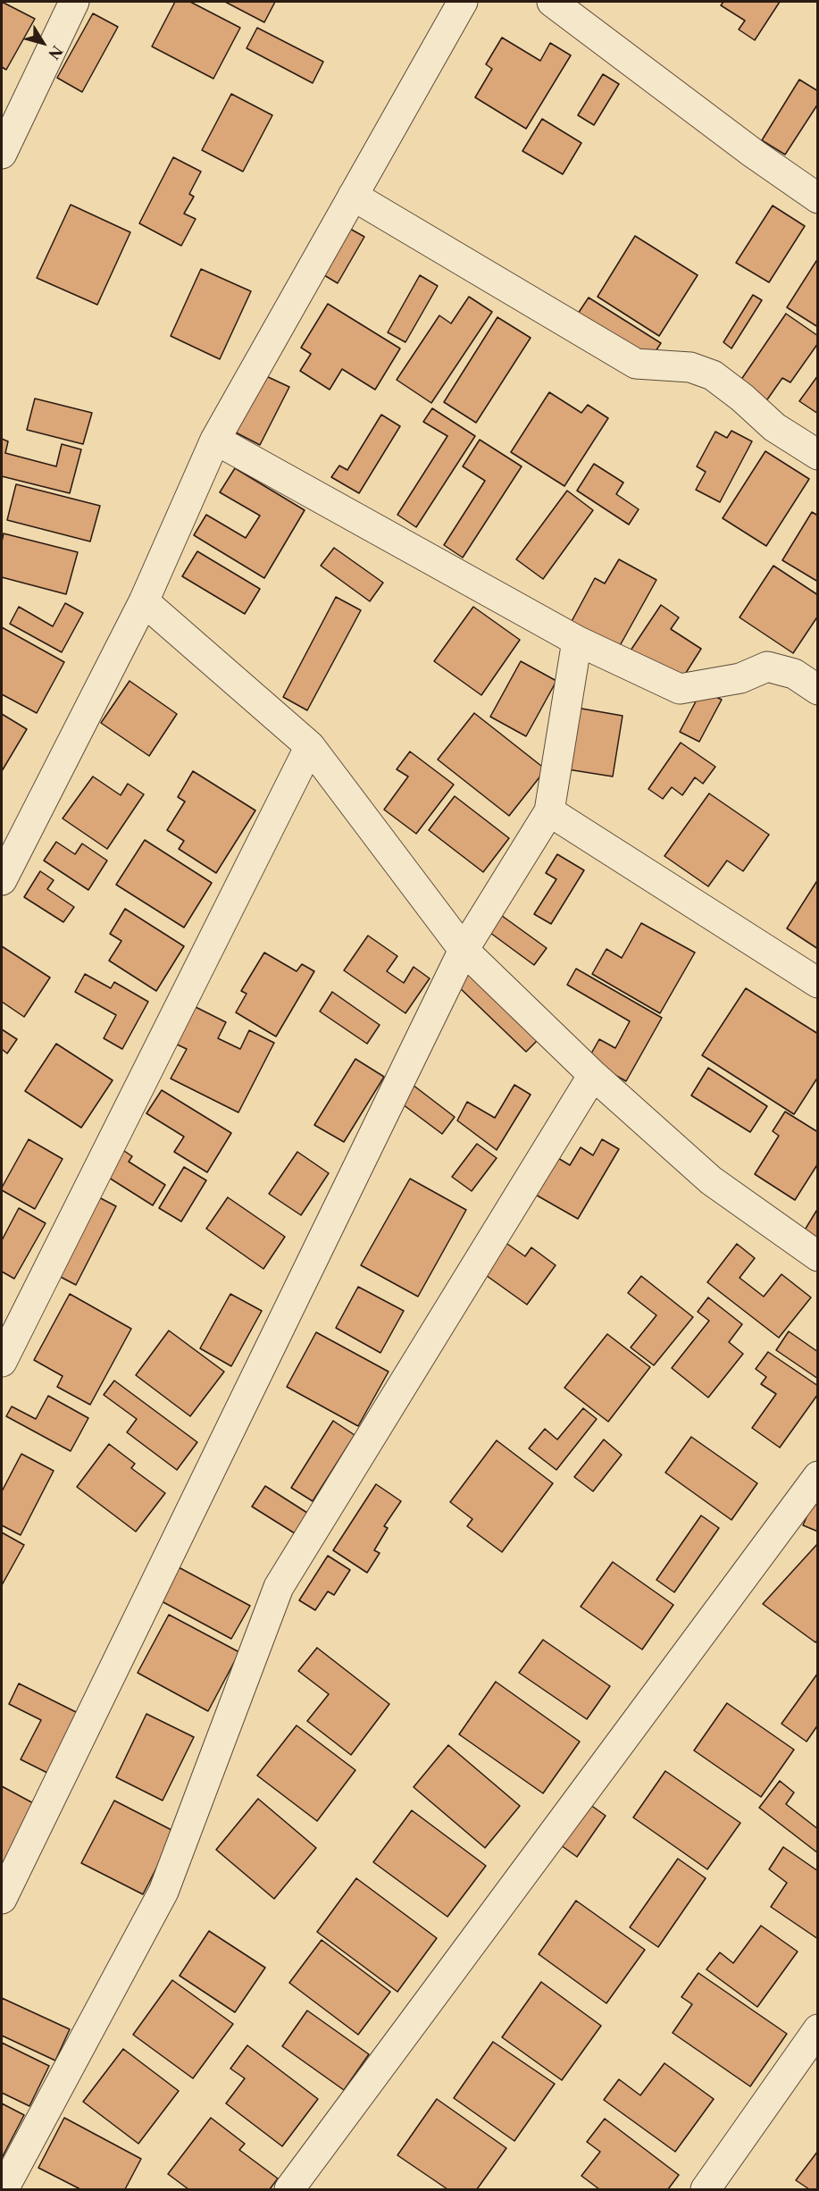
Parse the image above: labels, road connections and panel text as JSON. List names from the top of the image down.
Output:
{
  "north": "bottom right"
}
